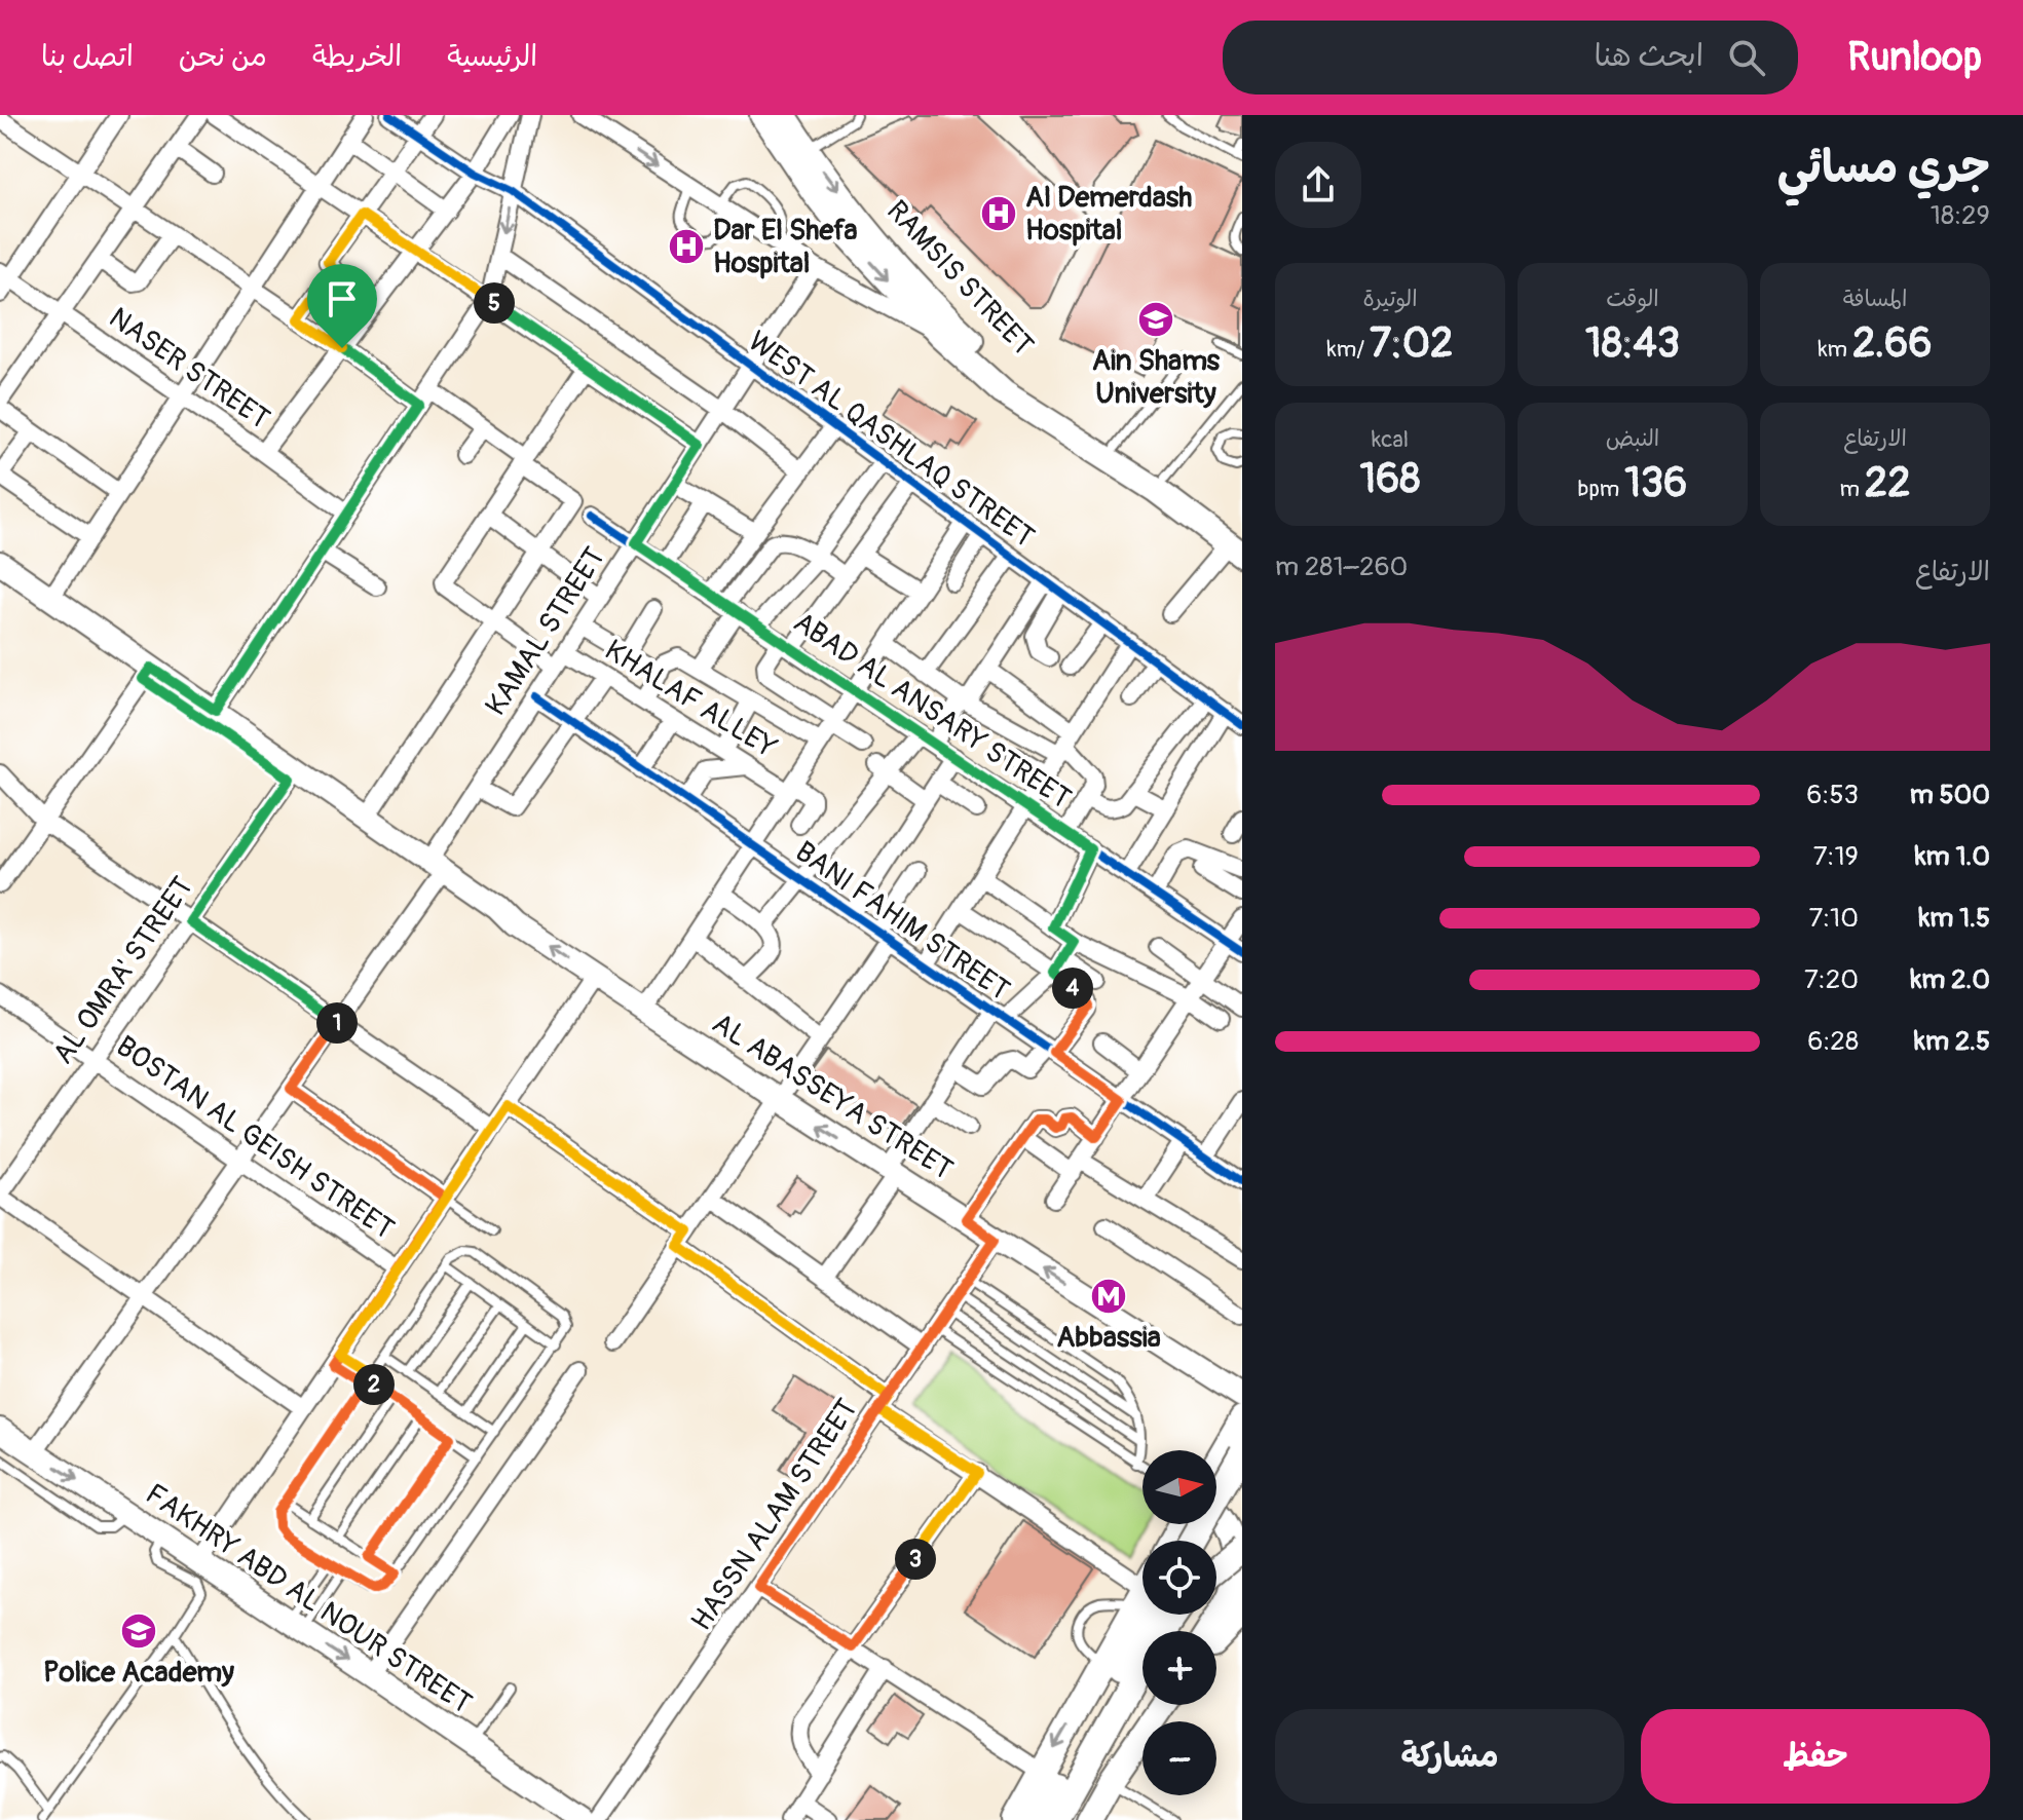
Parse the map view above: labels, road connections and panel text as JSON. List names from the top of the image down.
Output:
{
  "streets": {
    "main road": ["RAMSIS STREET", "AL ABASSEYA STREET", "FAKHRY ABD AL NOUR STREET"],
    "street": [
      "NASER STREET",
      "WEST AL QASHLAQ STREET",
      "KAMAL STREET",
      "KHALAF ALLEY",
      "ABAD AL ANSARY STREET",
      "BANI FAHIM STREET",
      "AL OMRA' STREET",
      "BOSTAN AL GEISH STREET",
      "HASSN ALAM STREET"
    ]
  },
  "crossings": [
    ["RAMSIS STREET", "KAMAL STREET"],
    ["WEST AL QASHLAQ STREET", "KAMAL STREET"],
    ["KAMAL STREET", "KHALAF ALLEY"],
    ["KAMAL STREET", "ABAD AL ANSARY STREET"],
    ["KAMAL STREET", "BANI FAHIM STREET"],
    ["KAMAL STREET", "AL ABASSEYA STREET"],
    ["KAMAL STREET", "BOSTAN AL GEISH STREET"],
    ["KAMAL STREET", "FAKHRY ABD AL NOUR STREET"],
    ["AL OMRA' STREET", "AL ABASSEYA STREET"],
    ["AL OMRA' STREET", "BOSTAN AL GEISH STREET"],
    ["AL ABASSEYA STREET", "HASSN ALAM STREET"]
  ],
  "places": {
    "hospital": ["Al Demerdash Hospital", "Dar El Shefa Hospital"],
    "school or university": ["Ain Shams University", "Police Academy"],
    "metro station": ["Abbassia"]
  },
  "north": "right",
  "page": {
    "header": "Runloop",
    "search": "ابحث هنا",
    "nav": [
      "الرئيسية",
      "الخريطة",
      "من نحن",
      "اتصل بنا"
    ],
    "heading": ["جري مسائي", "18:29"],
    "stats": [
      ["المسافة", "2.66 km"],
      ["الوقت", "18:43"],
      ["الوتيرة", "7:02 /km"],
      ["الارتفاع", "22 m"],
      ["النبض", "136 bpm"],
      ["kcal", "168"]
    ],
    "pins": [
      "5",
      "4",
      "1",
      "2",
      "3"
    ],
    "chart": ["الارتفاع", "260–281 m"],
    "list": [
      {
        "name": "500 m",
        "note": "6:53"
      },
      {
        "name": "1.0 km",
        "note": "7:19"
      },
      {
        "name": "1.5 km",
        "note": "7:10"
      },
      {
        "name": "2.0 km",
        "note": "7:20"
      },
      {
        "name": "2.5 km",
        "note": "6:28"
      }
    ],
    "map_buttons": ["+", "−"],
    "buttons": ["حفظ", "مشاركة"]
  }
}
